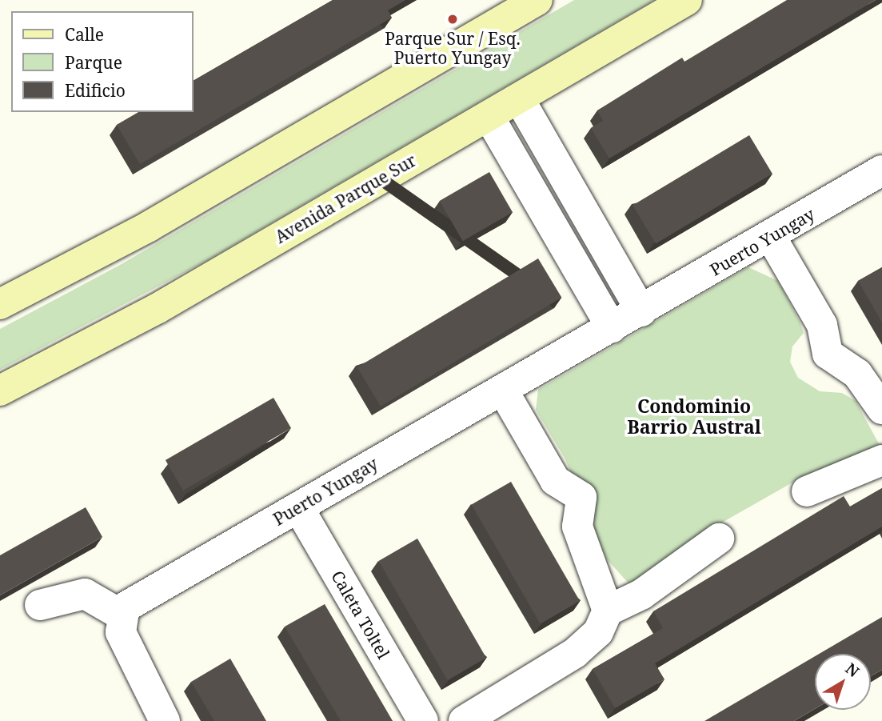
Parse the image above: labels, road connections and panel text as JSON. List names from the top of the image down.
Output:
{
  "streets": {
    "street": ["Avenida Parque Sur", "Puerto Yungay", "Caleta Toltel"]
  },
  "crossings": [
    ["Puerto Yungay", "Caleta Toltel"]
  ],
  "districts": ["Condominio Barrio Austral"],
  "places": ["Parque Sur / Esq. Puerto Yungay"],
  "legend": ["Calle", "Parque", "Edificio"],
  "north": "top right"
}
